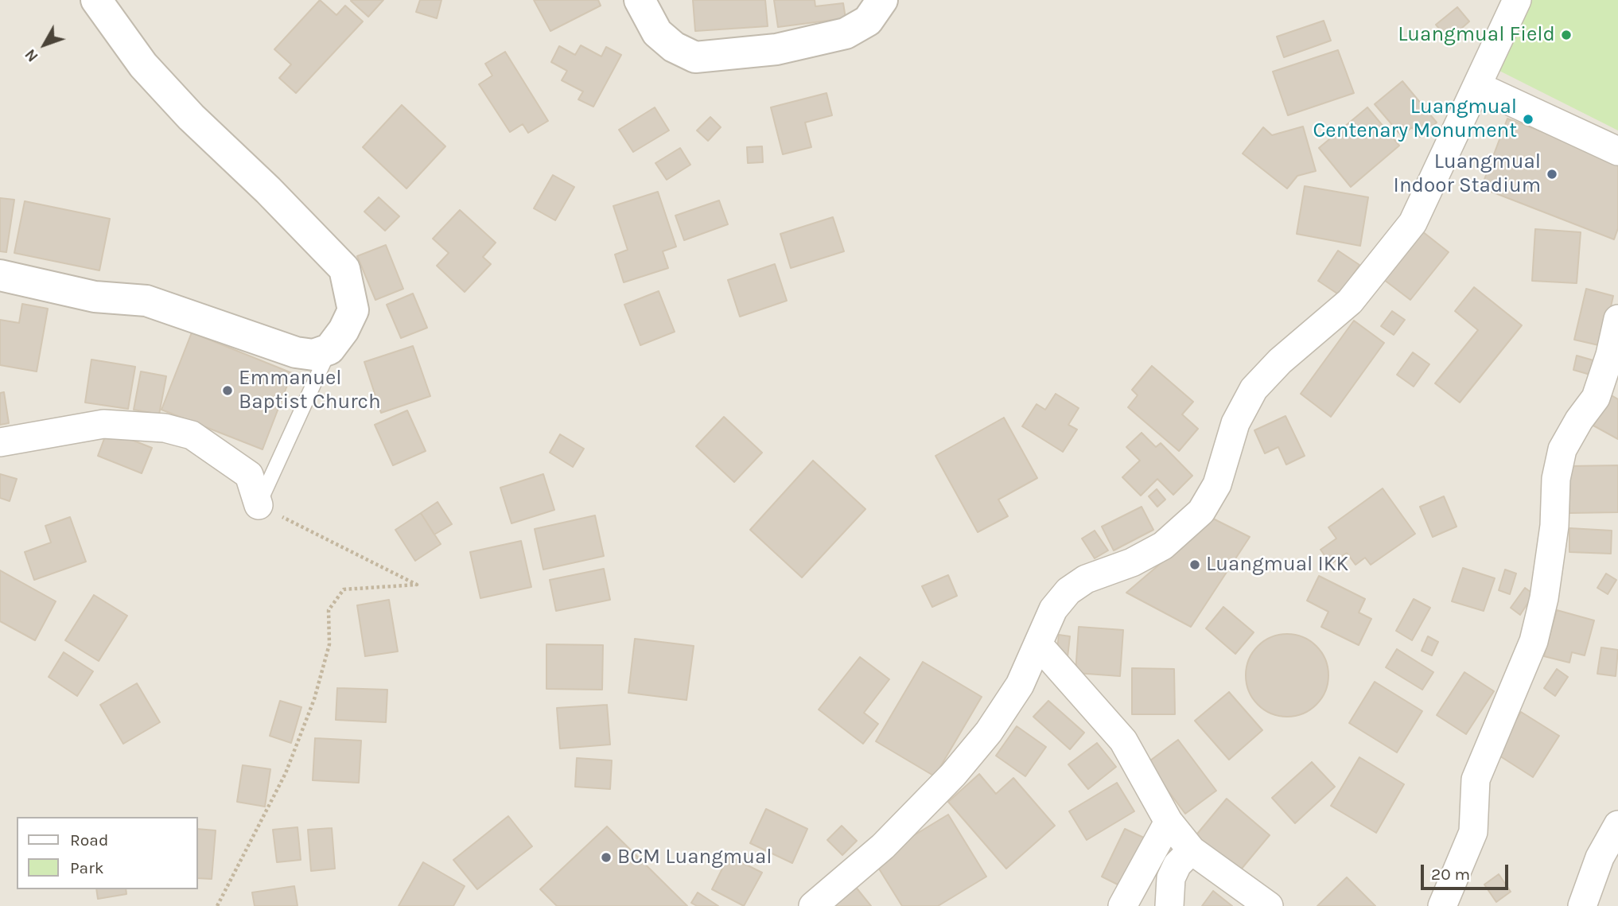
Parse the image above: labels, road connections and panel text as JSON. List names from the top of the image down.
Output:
{
  "places": [
    "Luangmual Field",
    "Luangmual Centenary Monument",
    "Luangmual Indoor Stadium",
    "Emmanuel Baptist Church",
    "Luangmual IKK",
    "BCM Luangmual"
  ],
  "legend": ["Road", "Park"],
  "scale_bar": "20 m",
  "north": "bottom left"
}
